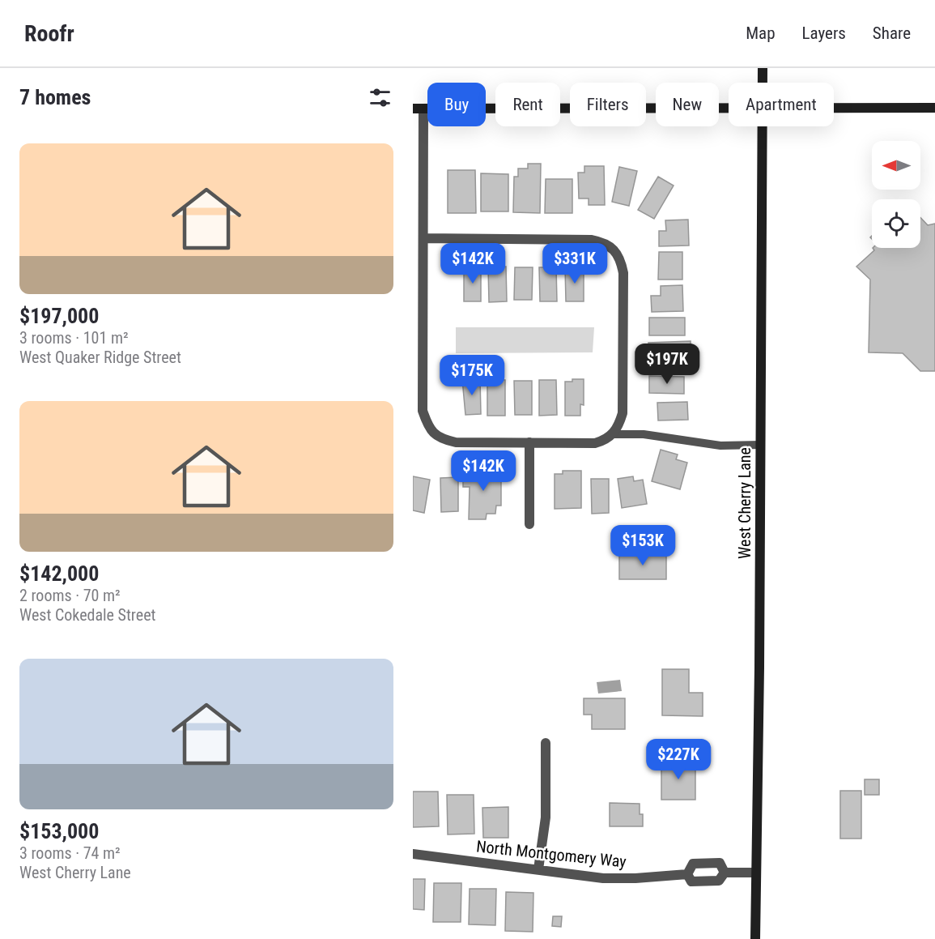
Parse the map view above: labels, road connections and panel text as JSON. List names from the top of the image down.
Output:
{
  "streets": {
    "main road": ["West Cherry Lane"],
    "street": ["North Montgomery Way"]
  },
  "crossings": [
    ["West Cherry Lane", "North Montgomery Way"]
  ],
  "north": "left",
  "page": {
    "header": "Roofr",
    "nav": ["Map", "Layers", "Share"],
    "heading": "7 homes",
    "chip": [
      "Buy",
      "Rent",
      "Filters",
      "New",
      "Apartment"
    ],
    "list": [
      {
        "name": "$197,000",
        "note": "3 rooms · 101 m² · West Quaker Ridge Street"
      },
      {
        "name": "$142,000",
        "note": "2 rooms · 70 m² · West Cokedale Street"
      },
      {
        "name": "$153,000",
        "note": "3 rooms · 74 m² · West Cherry Lane"
      }
    ],
    "price": [
      "$142K",
      "$331K",
      "$197K",
      "$175K",
      "$142K",
      "$153K",
      "$227K"
    ]
  }
}
